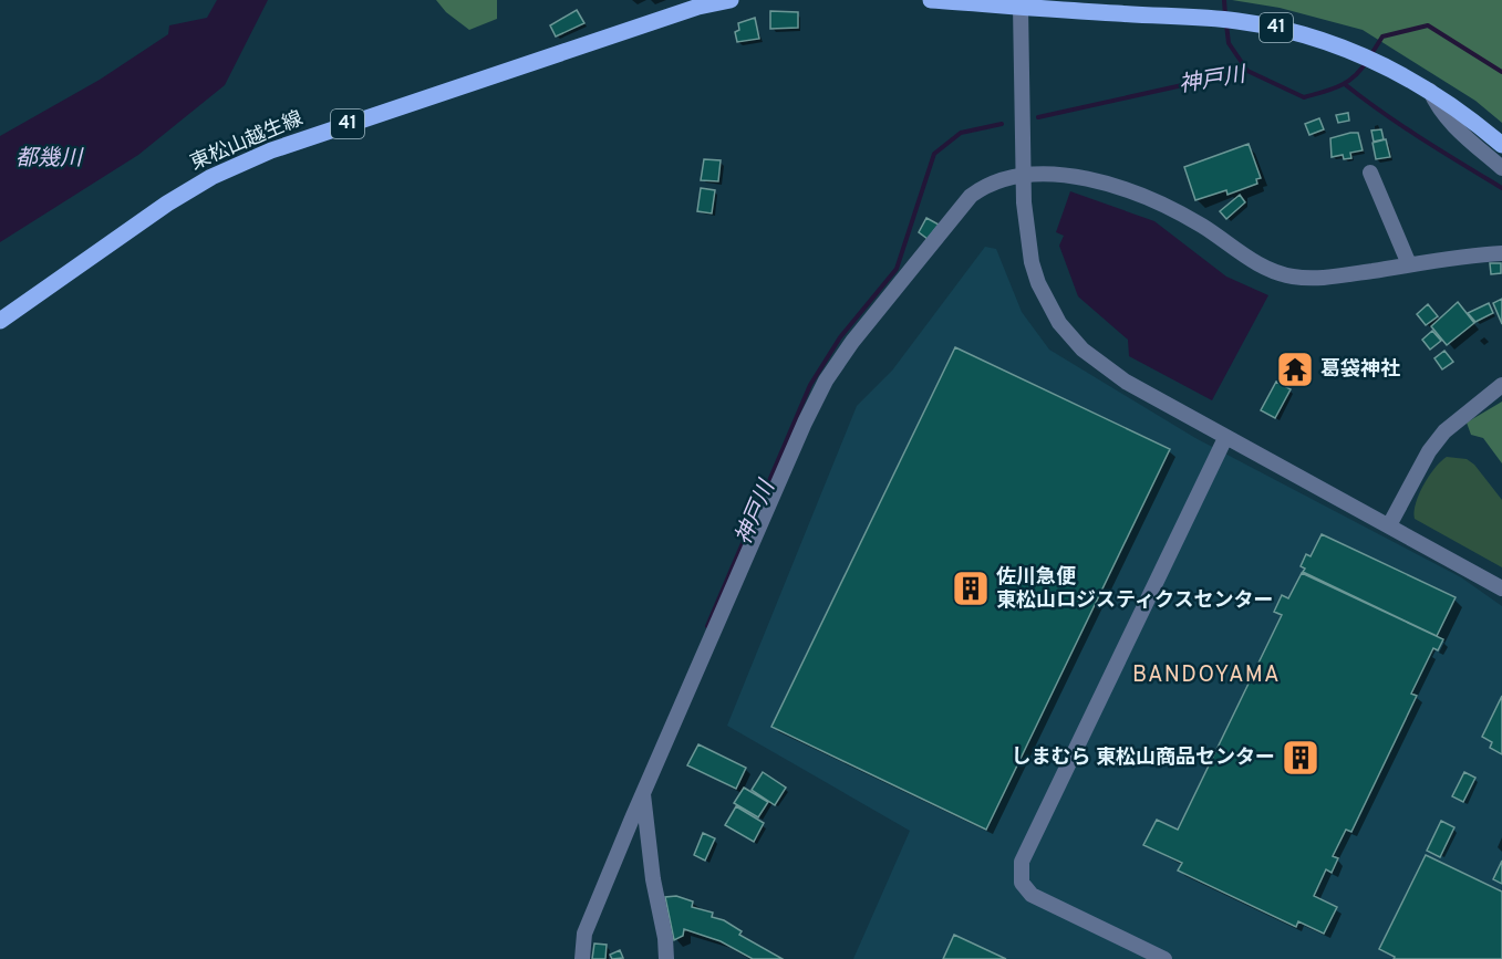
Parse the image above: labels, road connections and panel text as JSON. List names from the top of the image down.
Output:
{
  "streets": {
    "main road": ["41", "東松山越生線"]
  },
  "districts": ["BANDOYAMA"],
  "water": ["神戸川", "都幾川"],
  "places": {
    "temple": ["葛袋神社"],
    "building": ["佐川急便 東松山ロジスティクスセンター", "しまむら 東松山商品センター"]
  }
}
